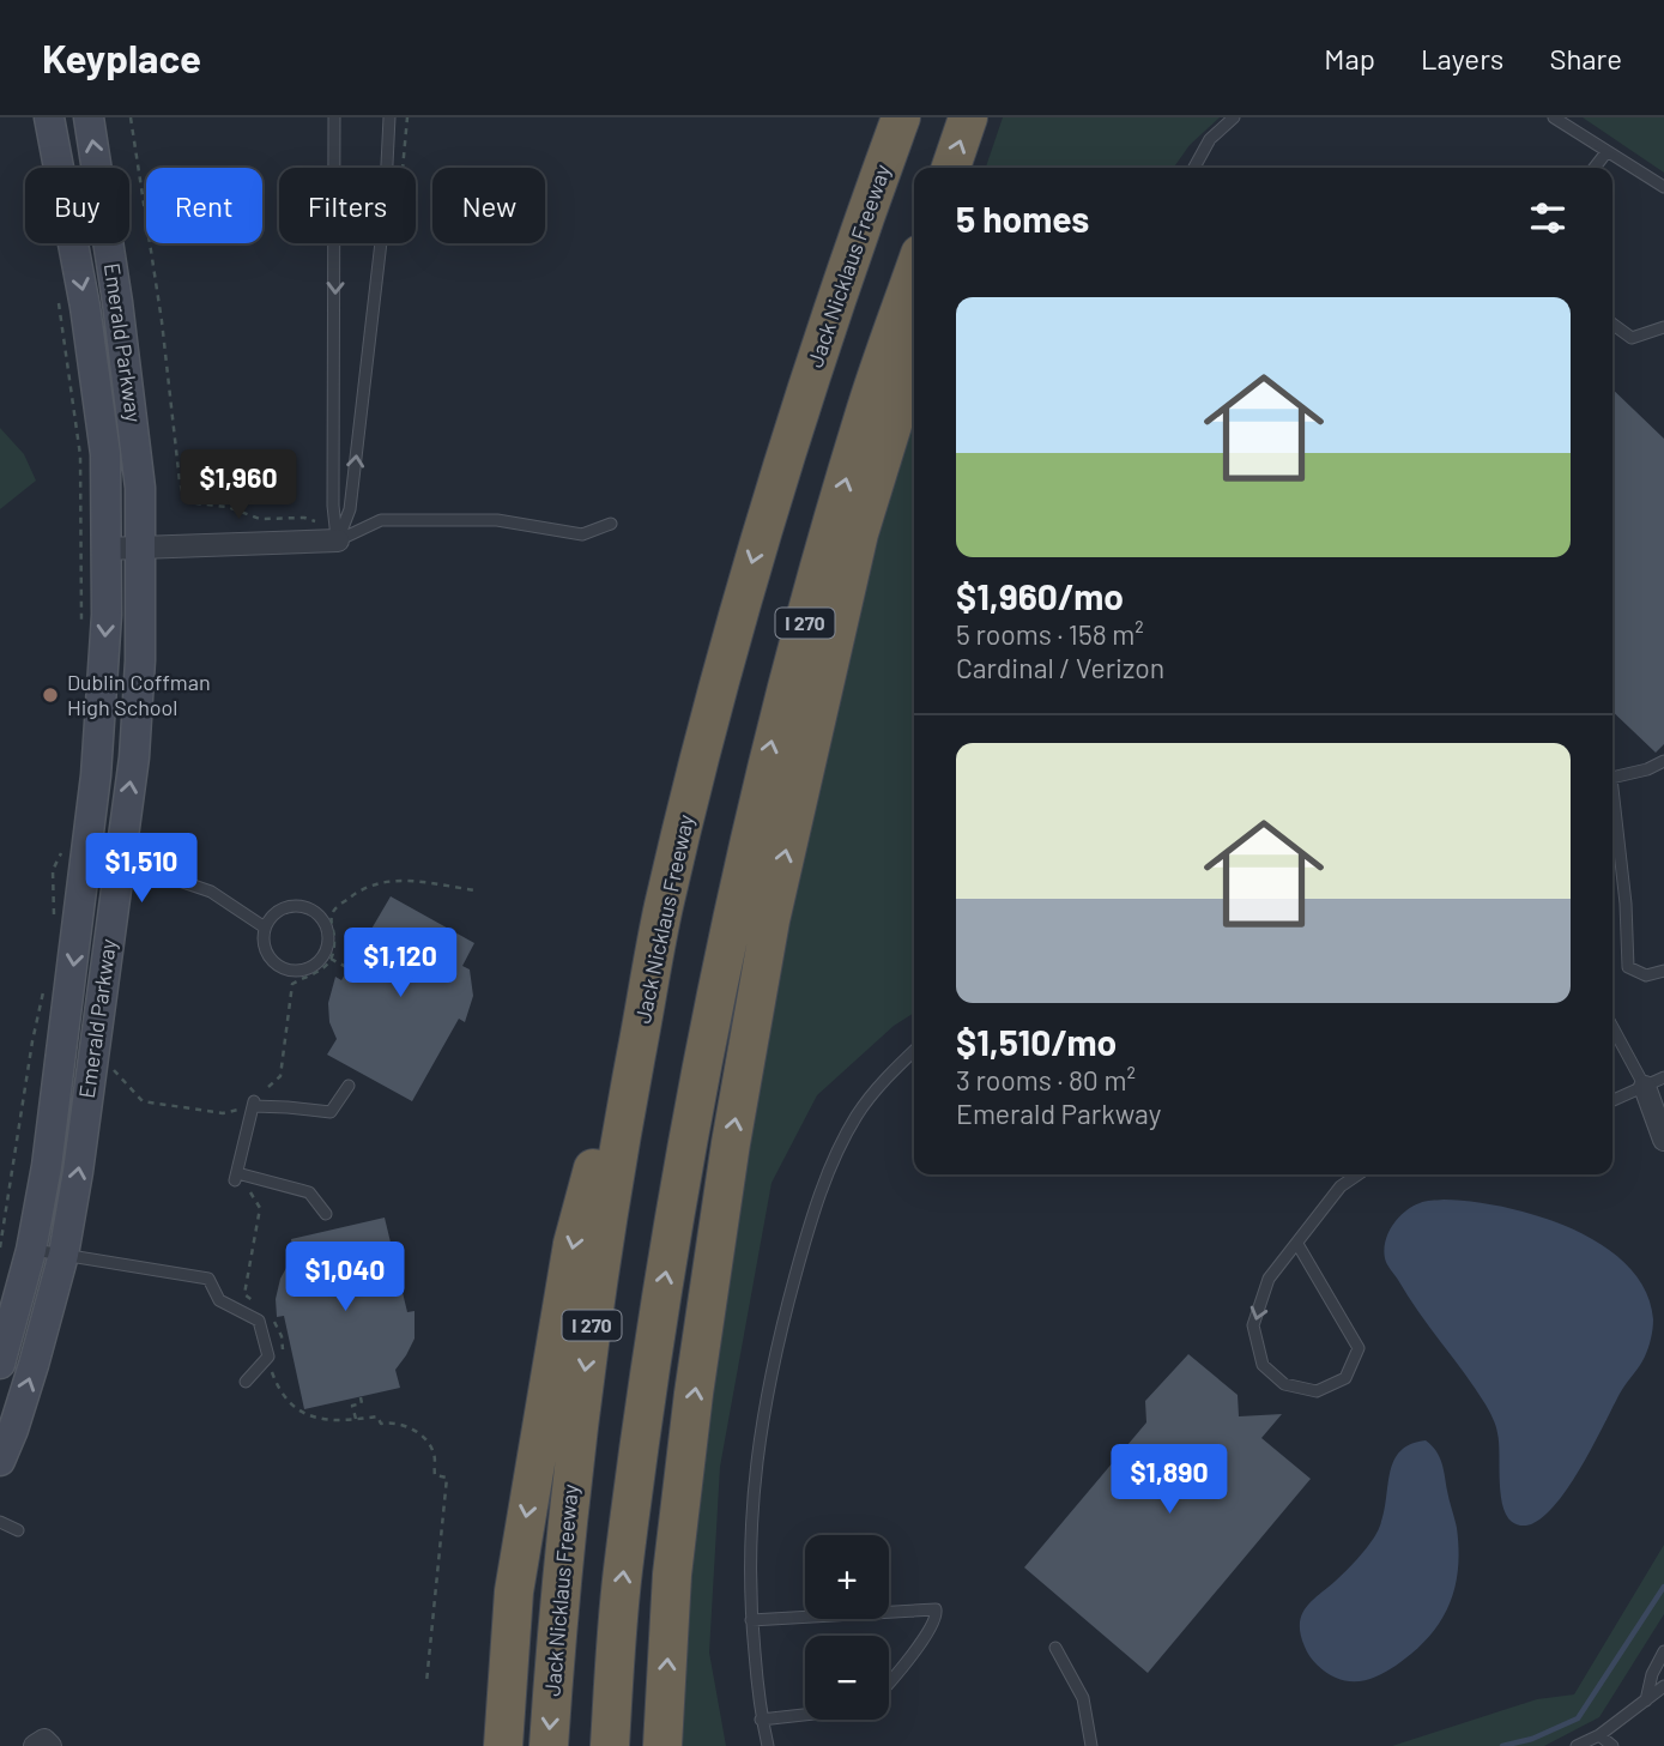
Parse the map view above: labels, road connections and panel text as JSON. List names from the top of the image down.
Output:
{
  "streets": {
    "highway": ["Jack Nicklaus Freeway", "I 270"],
    "main road": ["Emerald Parkway"]
  },
  "places": ["Dublin Coffman High School"],
  "page": {
    "header": "Keyplace",
    "nav": ["Map", "Layers", "Share"],
    "chip": [
      "Buy",
      "Rent",
      "Filters",
      "New"
    ],
    "heading": "5 homes",
    "list": [
      {
        "name": "$1,960/mo",
        "note": "5 rooms · 158 m² · Cardinal / Verizon"
      },
      {
        "name": "$1,510/mo",
        "note": "3 rooms · 80 m² · Emerald Parkway"
      }
    ],
    "price": [
      "$1,960",
      "$1,510",
      "$1,120",
      "$1,040",
      "$1,890"
    ],
    "map_buttons": ["+", "−"]
  }
}
